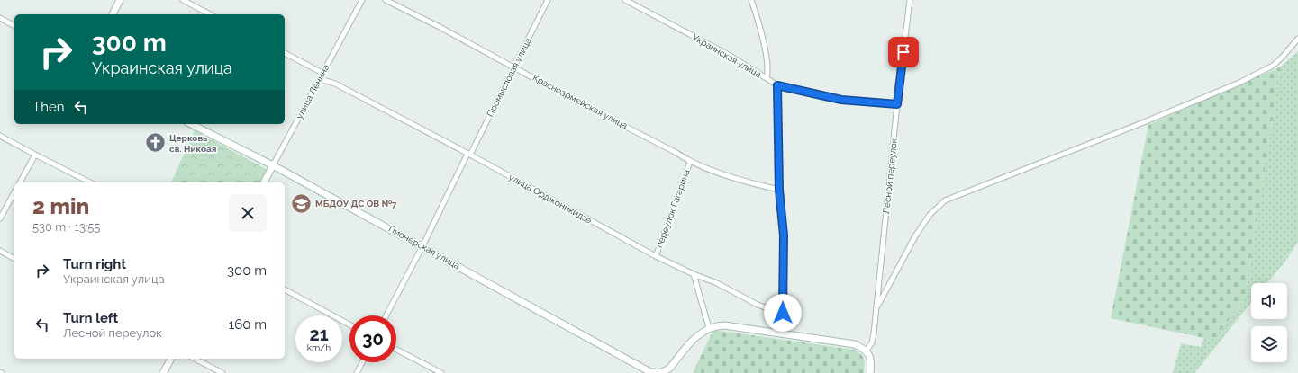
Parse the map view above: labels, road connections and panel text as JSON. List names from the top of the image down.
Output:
{
  "streets": {
    "street": [
      "Украинская улица",
      "Промысловая улица",
      "улица Ленина",
      "Красноармейская улица",
      "Лесной переулок",
      "улица Орджоникидзе",
      "переулок Гагарина",
      "Пионерская улица"
    ]
  },
  "crossings": [
    ["Украинская улица", "Лесной переулок"],
    ["Промысловая улица", "Красноармейская улица"],
    ["Промысловая улица", "улица Орджоникидзе"],
    ["Промысловая улица", "Пионерская улица"],
    ["улица Ленина", "улица Орджоникидзе"],
    ["улица Ленина", "Пионерская улица"],
    ["Красноармейская улица", "переулок Гагарина"],
    ["улица Орджоникидзе", "переулок Гагарина"]
  ],
  "places": {
    "church": ["Церковь св. Никоая"],
    "school or university": ["МБДОУ ДС ОВ №7"]
  },
  "page": {
    "turn": ["300 m", "Украинская улица"],
    "then": "Then",
    "heading": ["2 min", "530 m · 13:55"],
    "list": [
      {
        "name": "Turn right",
        "note": "Украинская улица",
        "value": "300 m"
      },
      {
        "name": "Turn left",
        "note": "Лесной переулок",
        "value": "160 m"
      }
    ],
    "speed": "21 km/h",
    "limit": "30"
  }
}
